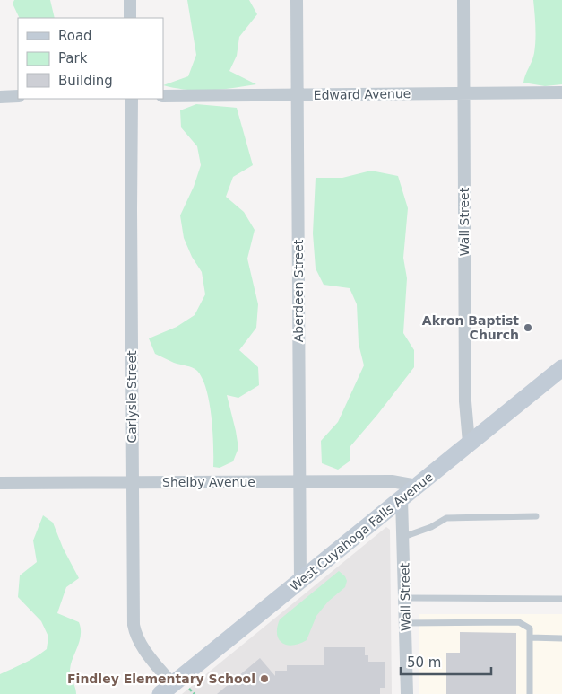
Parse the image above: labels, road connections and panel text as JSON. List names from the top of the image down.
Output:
{
  "streets": {
    "street": [
      "Edward Avenue",
      "Wall Street",
      "Aberdeen Street",
      "Carlysle Street",
      "Shelby Avenue",
      "West Cuyahoga Falls Avenue"
    ]
  },
  "crossings": [
    ["Edward Avenue", "Wall Street"],
    ["Edward Avenue", "Aberdeen Street"],
    ["Wall Street", "West Cuyahoga Falls Avenue"],
    ["Aberdeen Street", "Shelby Avenue"],
    ["Aberdeen Street", "West Cuyahoga Falls Avenue"],
    ["Carlysle Street", "Shelby Avenue"],
    ["Carlysle Street", "West Cuyahoga Falls Avenue"],
    ["Shelby Avenue", "West Cuyahoga Falls Avenue"]
  ],
  "places": ["Akron Baptist Church", "Findley Elementary School"],
  "legend": ["Road", "Park", "Building"],
  "scale_bar": "50 m"
}
